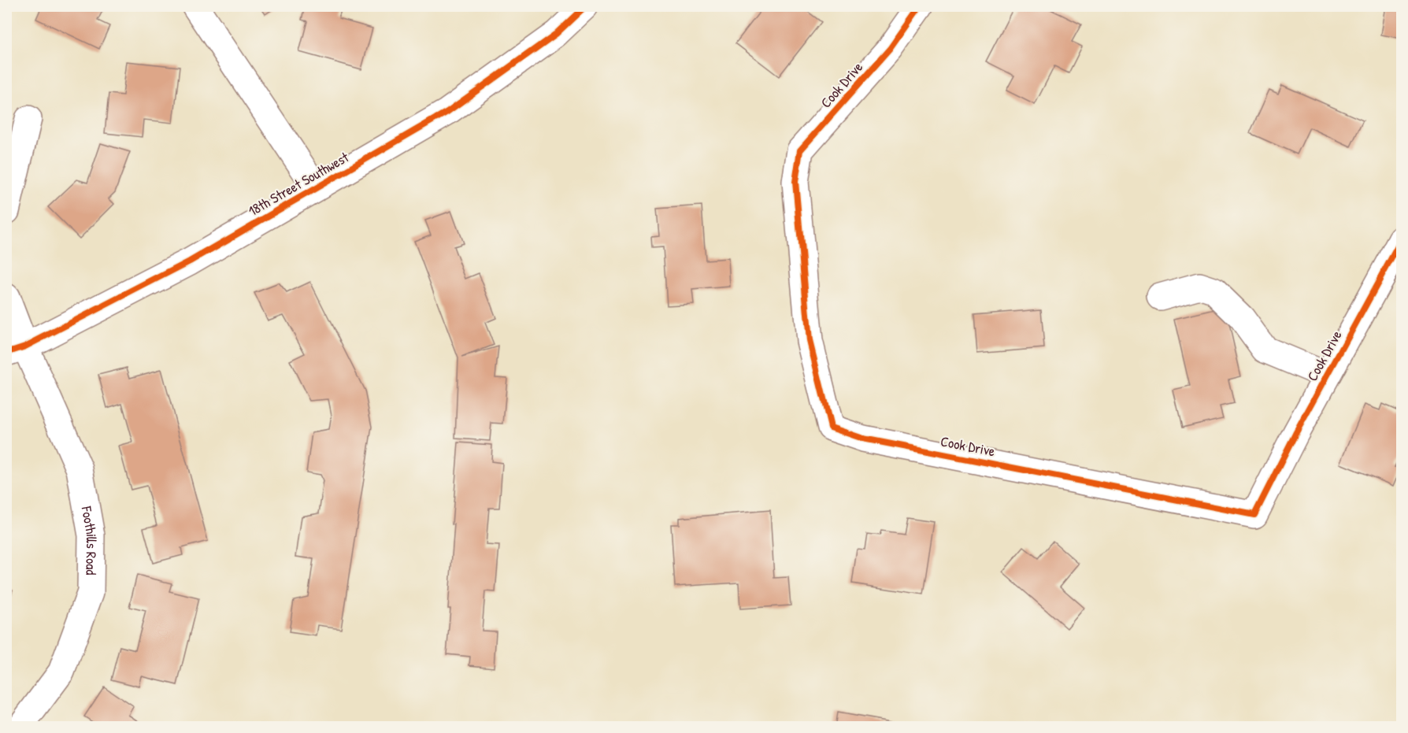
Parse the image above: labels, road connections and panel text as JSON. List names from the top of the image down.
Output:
{
  "streets": {
    "street": ["Cook Drive", "18th Street Southwest", "Foothills Road"]
  },
  "crossings": [
    ["18th Street Southwest", "Foothills Road"]
  ]
}
